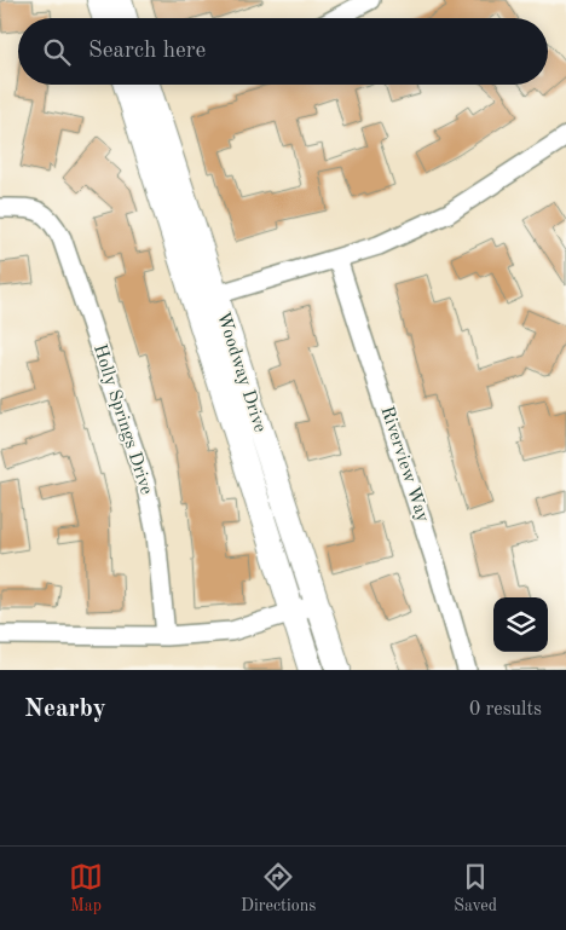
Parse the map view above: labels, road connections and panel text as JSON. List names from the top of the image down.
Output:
{
  "streets": {
    "main road": ["Woodway Drive"],
    "street": ["Holly Springs Drive", "Riverview Way"]
  },
  "page": {
    "search": "Search here",
    "heading": ["Nearby", "0 results"],
    "nav": ["Map", "Directions", "Saved"]
  }
}
